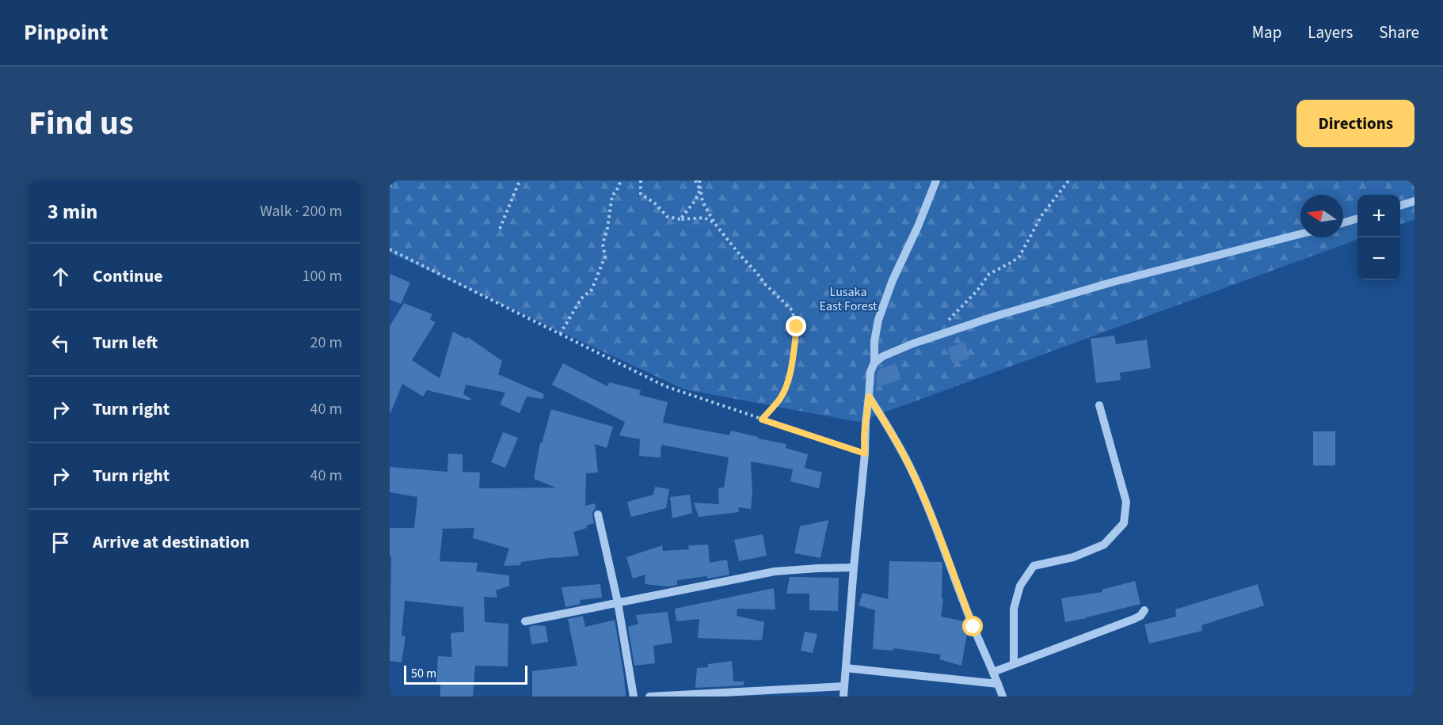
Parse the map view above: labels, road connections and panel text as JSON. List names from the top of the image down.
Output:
{
  "parks": ["Lusaka East Forest"],
  "scale_bar": "50 m",
  "north": "left",
  "page": {
    "header": "Pinpoint",
    "nav": ["Map", "Layers", "Share"],
    "title": "Find us",
    "buttons": "Directions",
    "heading": ["3 min", "Walk · 200 m"],
    "map_buttons": ["+", "−"],
    "list": [
      ["Continue", "100 m"],
      ["Turn left", "20 m"],
      ["Turn right", "40 m"],
      ["Turn right", "40 m"],
      "Arrive at destination"
    ],
    "scale": "50 m"
  }
}
